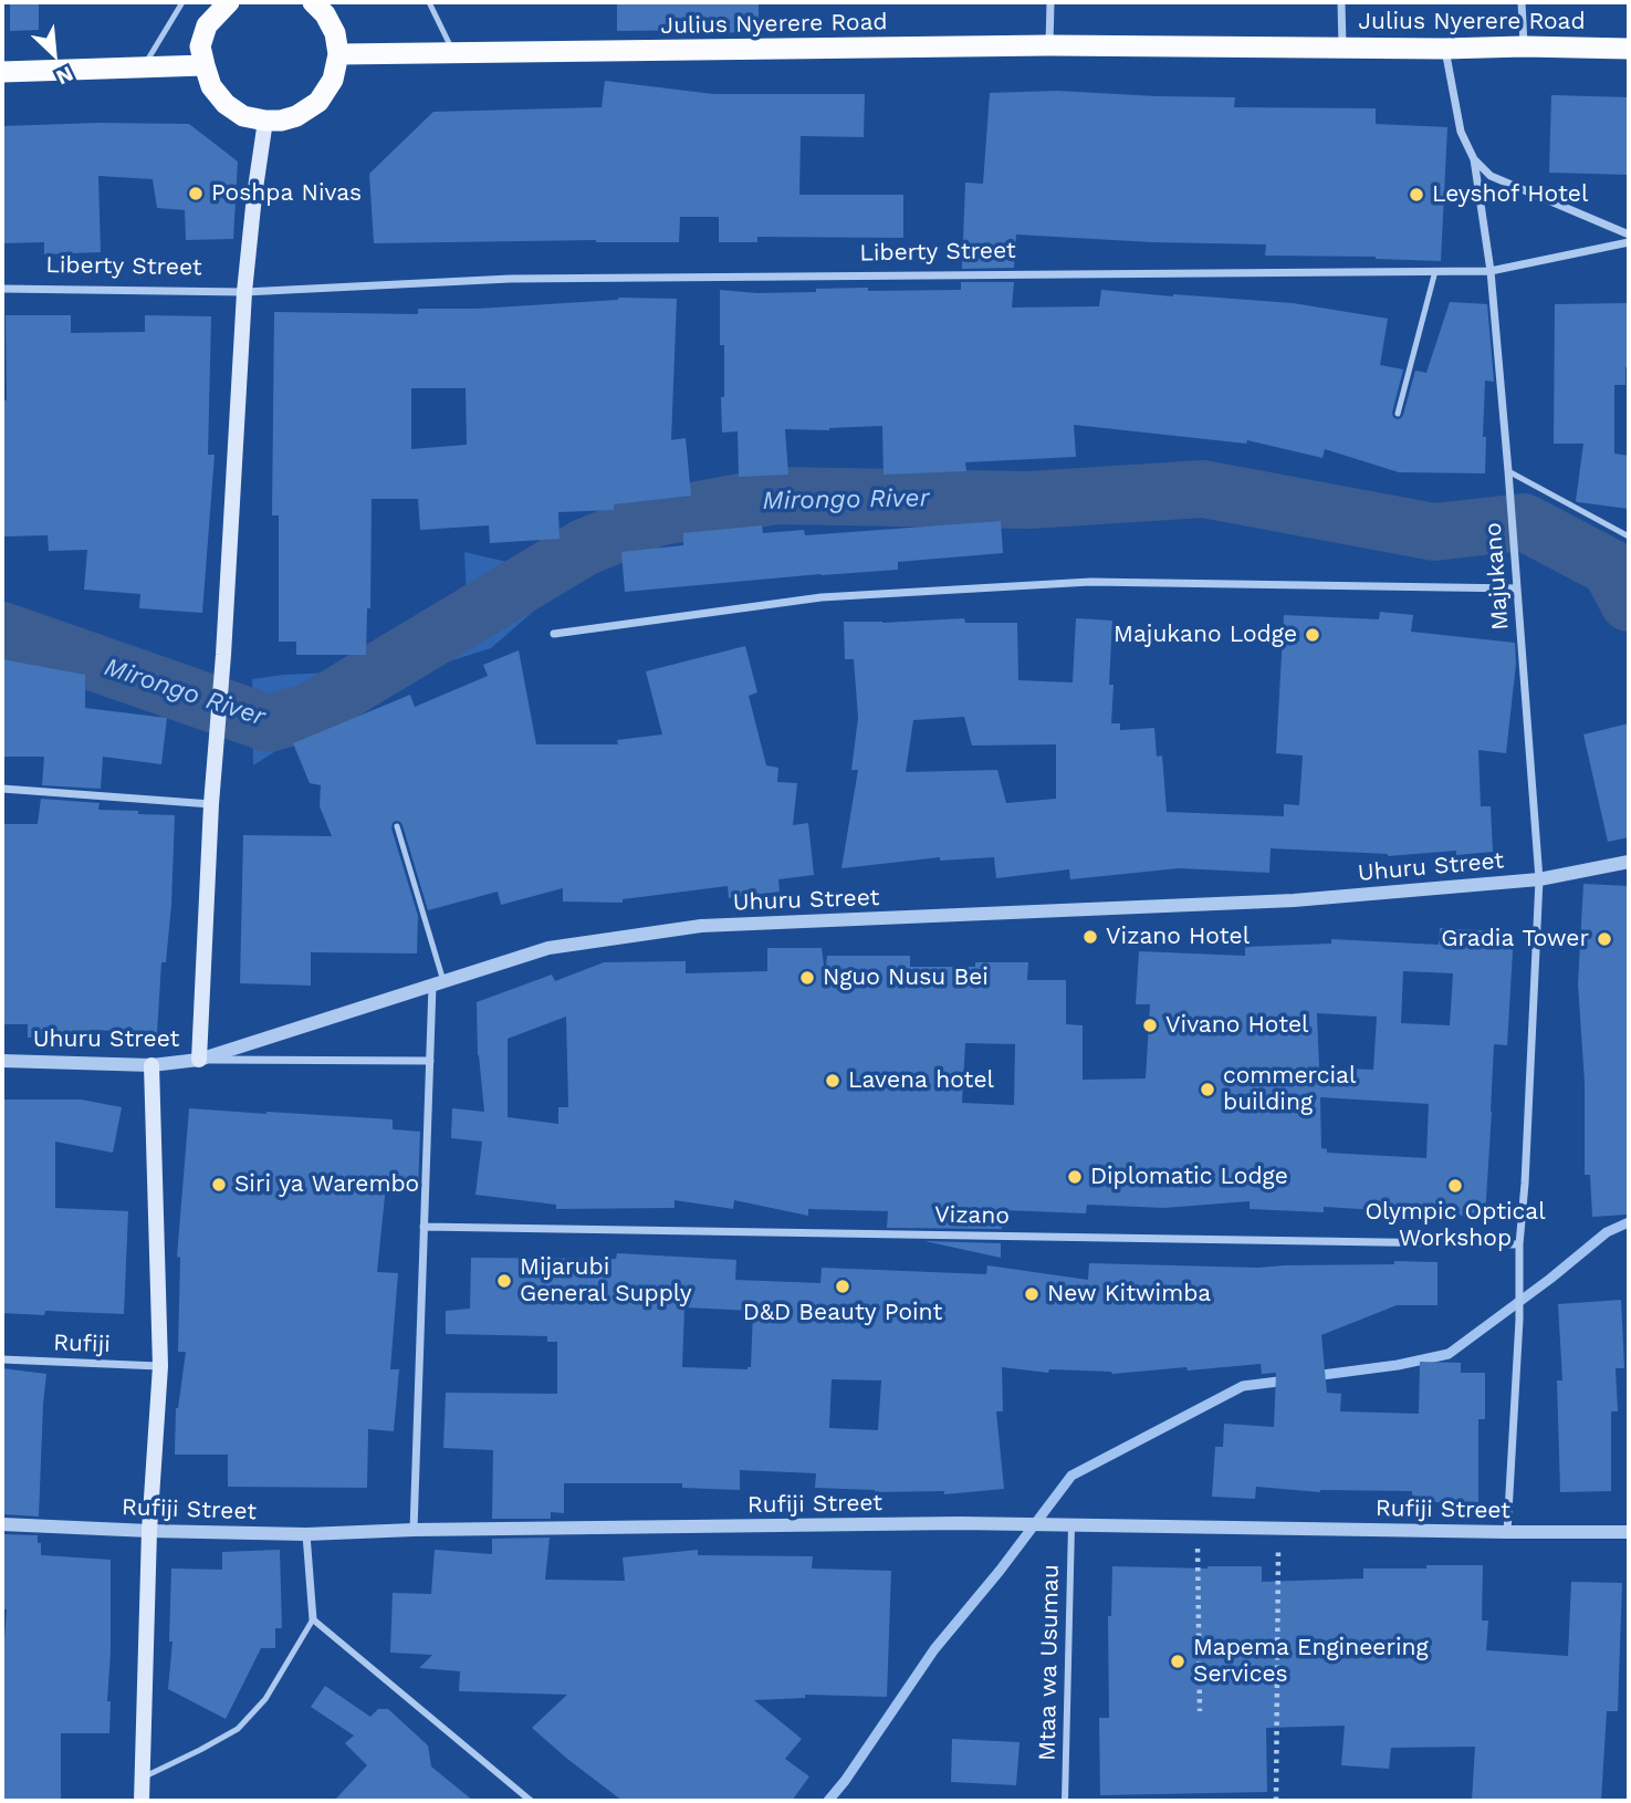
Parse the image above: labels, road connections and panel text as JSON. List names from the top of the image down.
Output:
{
  "streets": {
    "highway": ["Julius Nyerere Road"],
    "street": [
      "Liberty Street",
      "Majukano",
      "Uhuru Street",
      "Vizano",
      "Rufiji",
      "Rufiji Street",
      "Mtaa wa Usumau"
    ]
  },
  "crossings": [
    ["Liberty Street", "Majukano"],
    ["Majukano", "Uhuru Street"],
    ["Majukano", "Vizano"],
    ["Majukano", "Rufiji Street"],
    ["Rufiji Street", "Mtaa wa Usumau"]
  ],
  "water": ["Mirongo River"],
  "places": [
    "Poshpa Nivas",
    "Leyshof Hotel",
    "Majukano Lodge",
    "Vizano Hotel",
    "Gradia Tower",
    "Nguo Nusu Bei",
    "Vivano Hotel",
    "Lavena hotel",
    "commercial building",
    "Diplomatic Lodge",
    "Siri ya Warembo",
    "Olympic Optical Workshop",
    "Mijarubi General Supply",
    "D&D Beauty Point",
    "New Kitwimba",
    "Mapema Engineering Services"
  ],
  "north": "bottom right"
}
